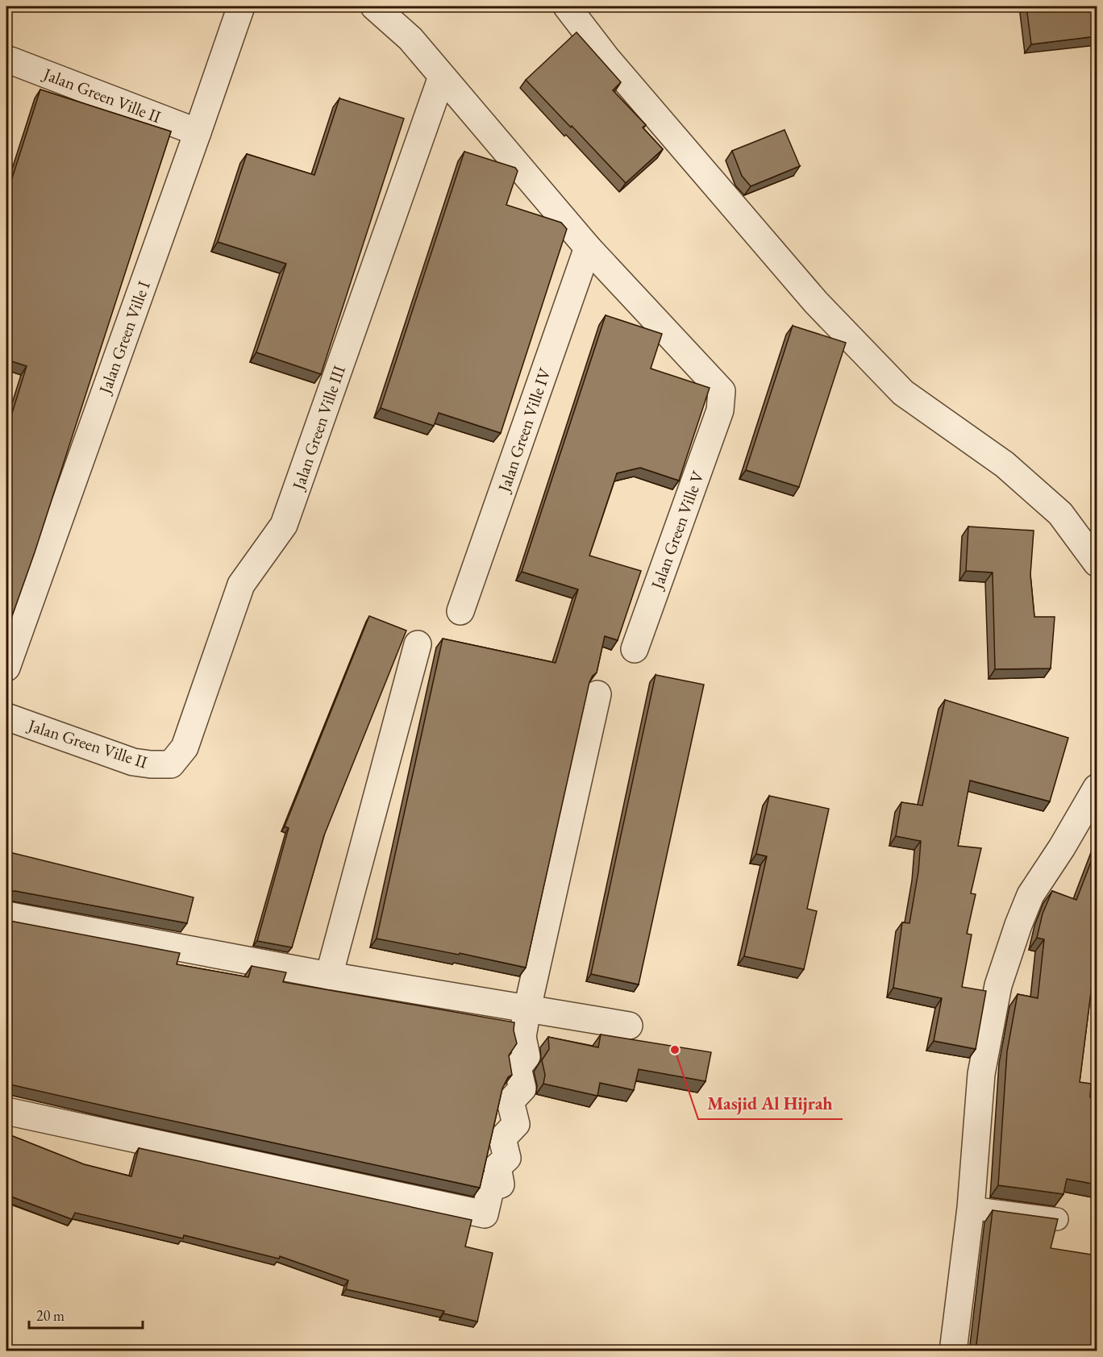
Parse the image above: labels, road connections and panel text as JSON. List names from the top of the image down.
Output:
{
  "streets": {
    "street": [
      "Jalan Green Ville II",
      "Jalan Green Ville I",
      "Jalan Green Ville III",
      "Jalan Green Ville IV",
      "Jalan Green Ville V"
    ]
  },
  "crossings": [
    ["Jalan Green Ville II", "Jalan Green Ville I"],
    ["Jalan Green Ville II", "Jalan Green Ville III"],
    ["Jalan Green Ville IV", "Jalan Green Ville V"]
  ],
  "places": ["Masjid Al Hijrah"],
  "scale_bar": "20 m"
}
